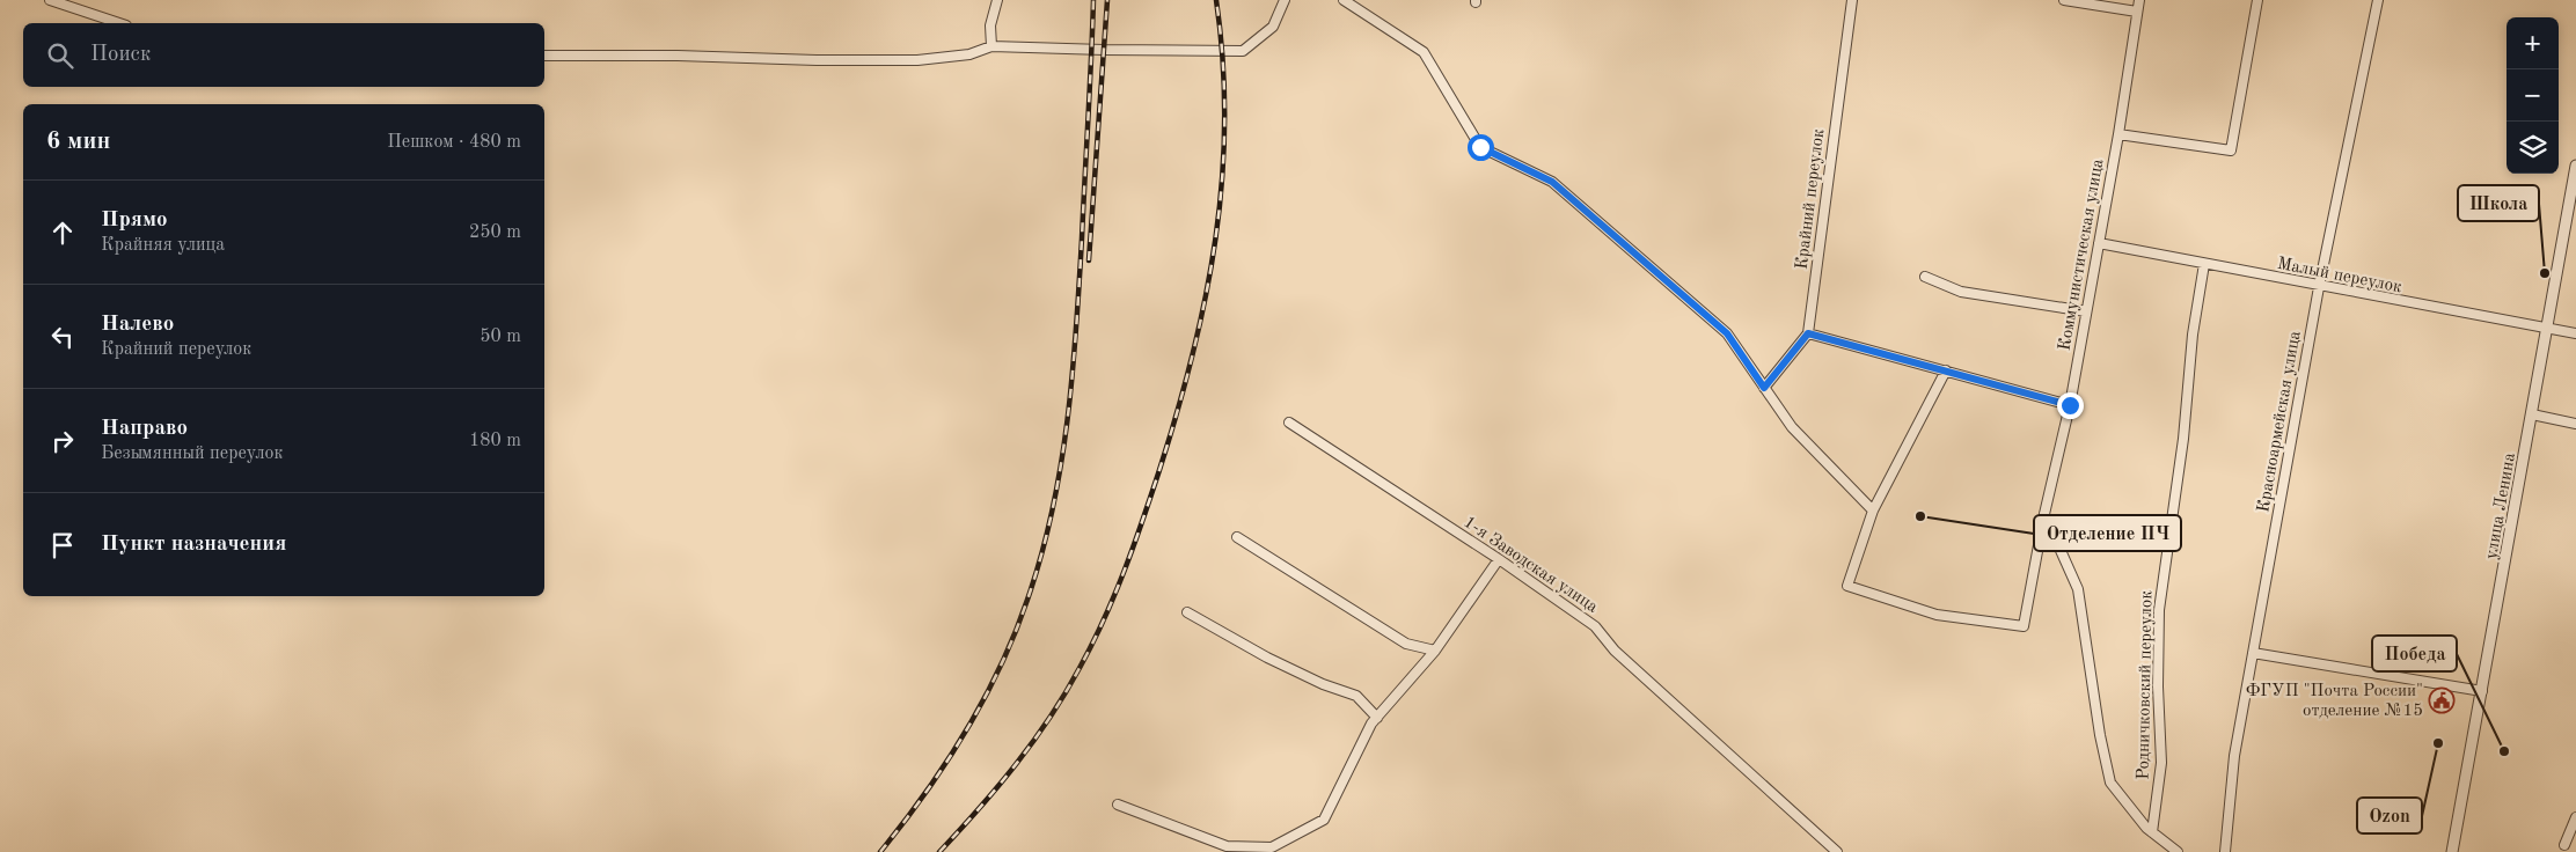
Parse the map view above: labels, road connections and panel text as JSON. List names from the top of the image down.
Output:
{
  "streets": {
    "street": [
      "Крайний переулок",
      "Коммунистическая улица",
      "Малый переулок",
      "Красноармейская улица",
      "улица Ленина",
      "1-я Заводская улица",
      "Родничковский переулок"
    ]
  },
  "crossings": [
    ["Коммунистическая улица", "Малый переулок"],
    ["Малый переулок", "Красноармейская улица"],
    ["Малый переулок", "улица Ленина"],
    ["Малый переулок", "Родничковский переулок"]
  ],
  "places": {
    "other": [
      "Школа",
      "Отделение ПЧ",
      "Ozon",
      "Победа"
    ],
    "public building": ["ФГУП \"Почта России\" отделение №15"]
  },
  "page": {
    "map_buttons": ["+", "−"],
    "search": "Поиск",
    "heading": ["6 мин", "Пешком · 480 m"],
    "list": [
      ["Прямо", "Крайняя улица", "250 m"],
      ["Налево", "Крайний переулок", "50 m"],
      ["Направо", "Безымянный переулок", "180 m"],
      "Пункт назначения"
    ]
  }
}
